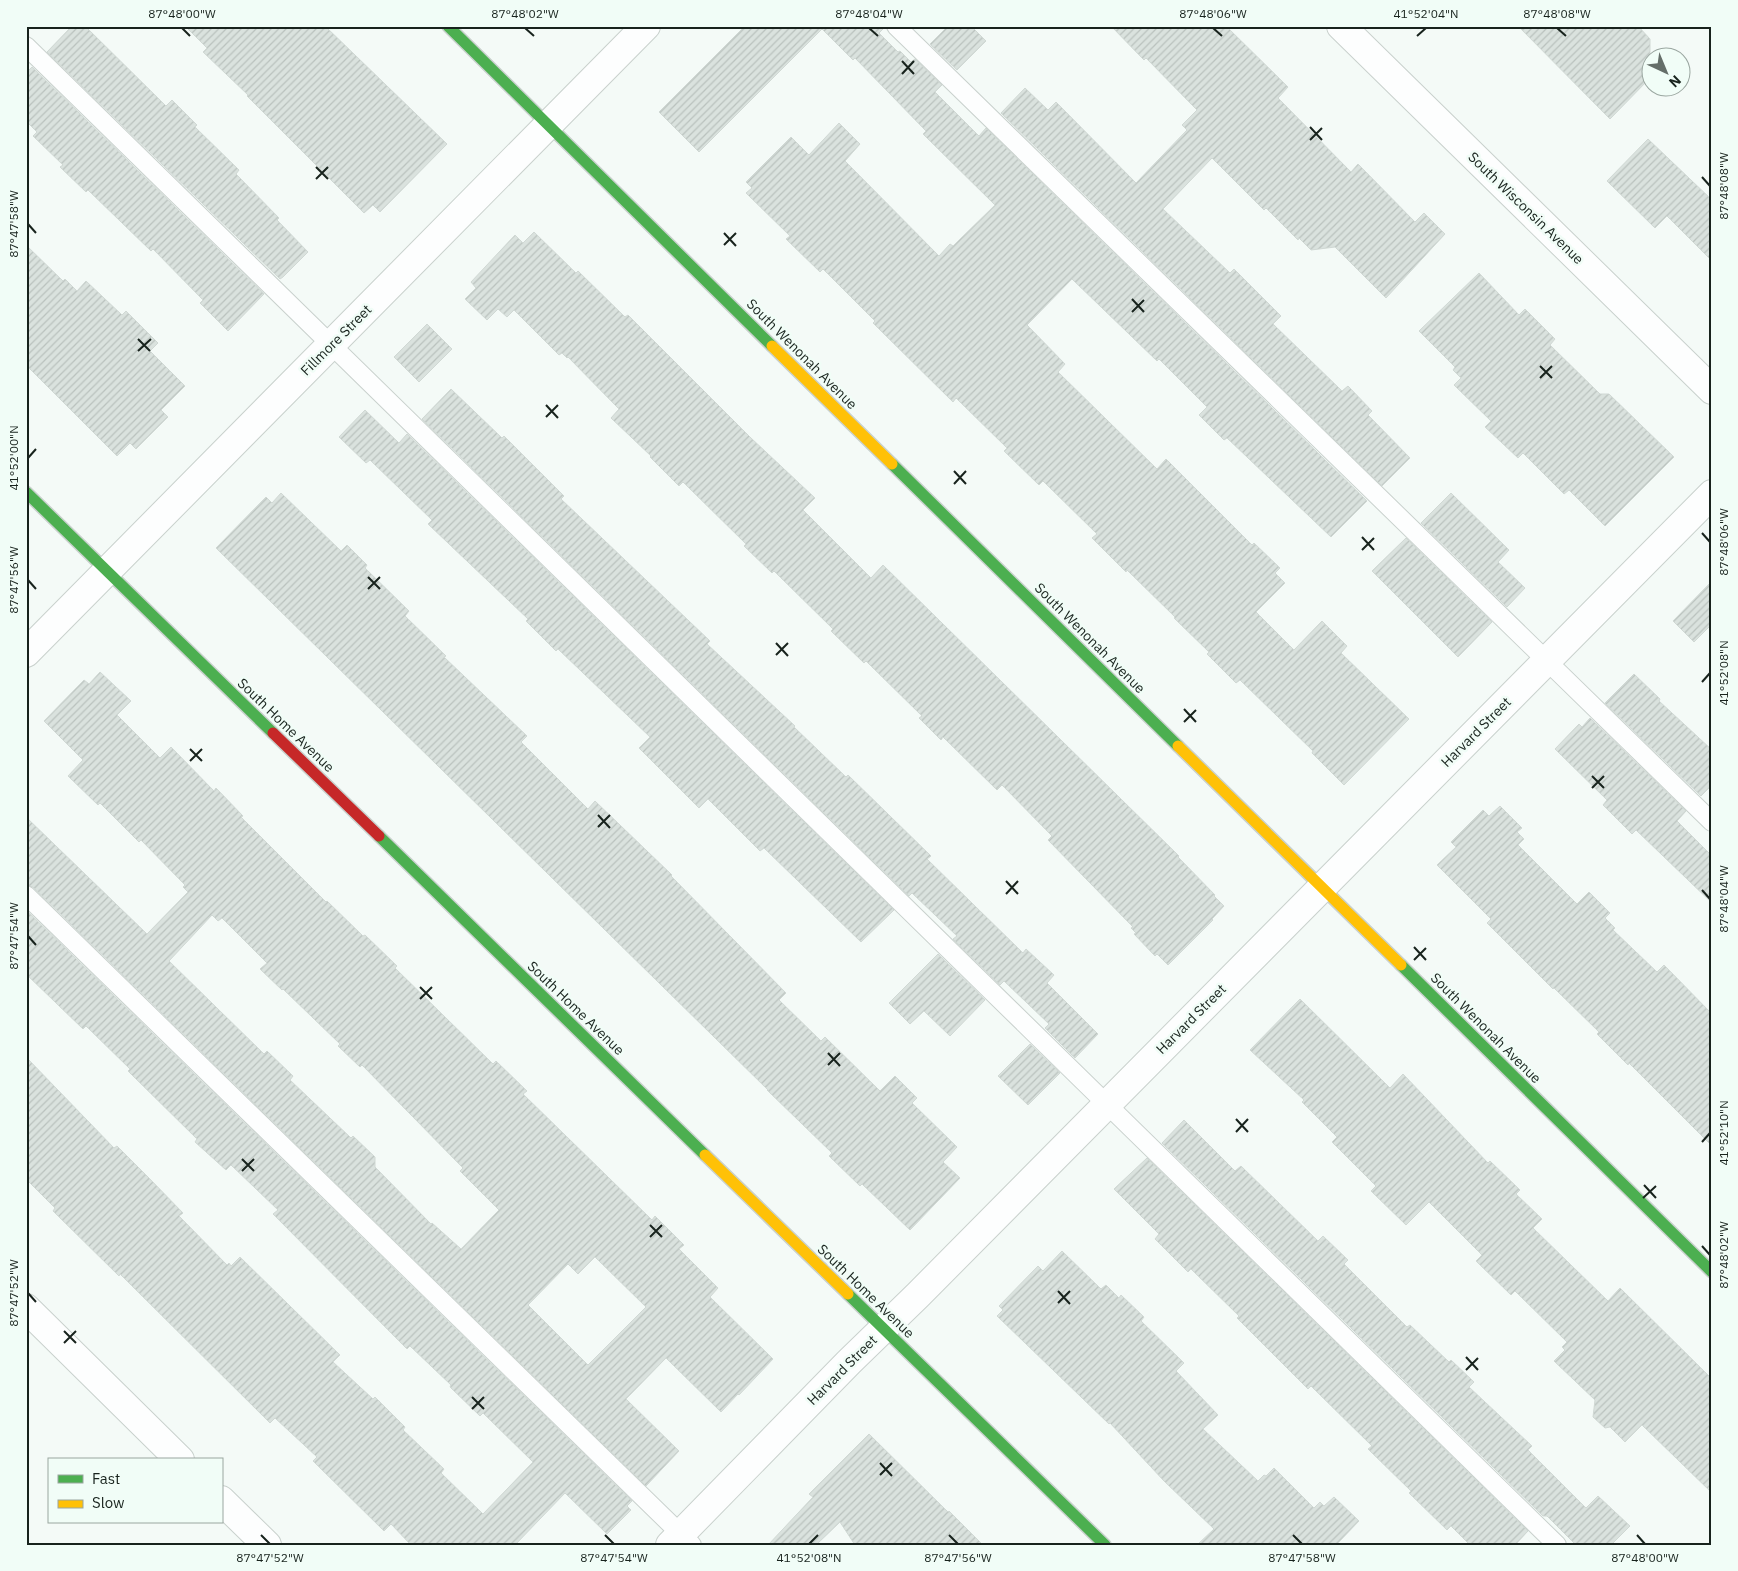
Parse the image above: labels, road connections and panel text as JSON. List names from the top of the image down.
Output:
{
  "streets": {
    "street": [
      "South Wisconsin Avenue",
      "Fillmore Street",
      "South Wenonah Avenue",
      "South Home Avenue",
      "Harvard Street"
    ]
  },
  "crossings": [
    ["Fillmore Street", "South Wenonah Avenue"],
    ["Fillmore Street", "South Home Avenue"],
    ["South Wenonah Avenue", "Harvard Street"],
    ["South Home Avenue", "Harvard Street"]
  ],
  "legend": ["Fast", "Slow"],
  "north": "bottom right",
  "coordinates": [
    "87°48'00\"W",
    "87°48'02\"W",
    "87°48'04\"W",
    "87°48'06\"W",
    "41°52'04\"N",
    "87°48'08\"W",
    "87°47'58\"W",
    "41°52'00\"N",
    "87°47'56\"W",
    "41°52'08\"N",
    "87°47'54\"W",
    "41°52'10\"N",
    "87°47'52\"W"
  ]
}
